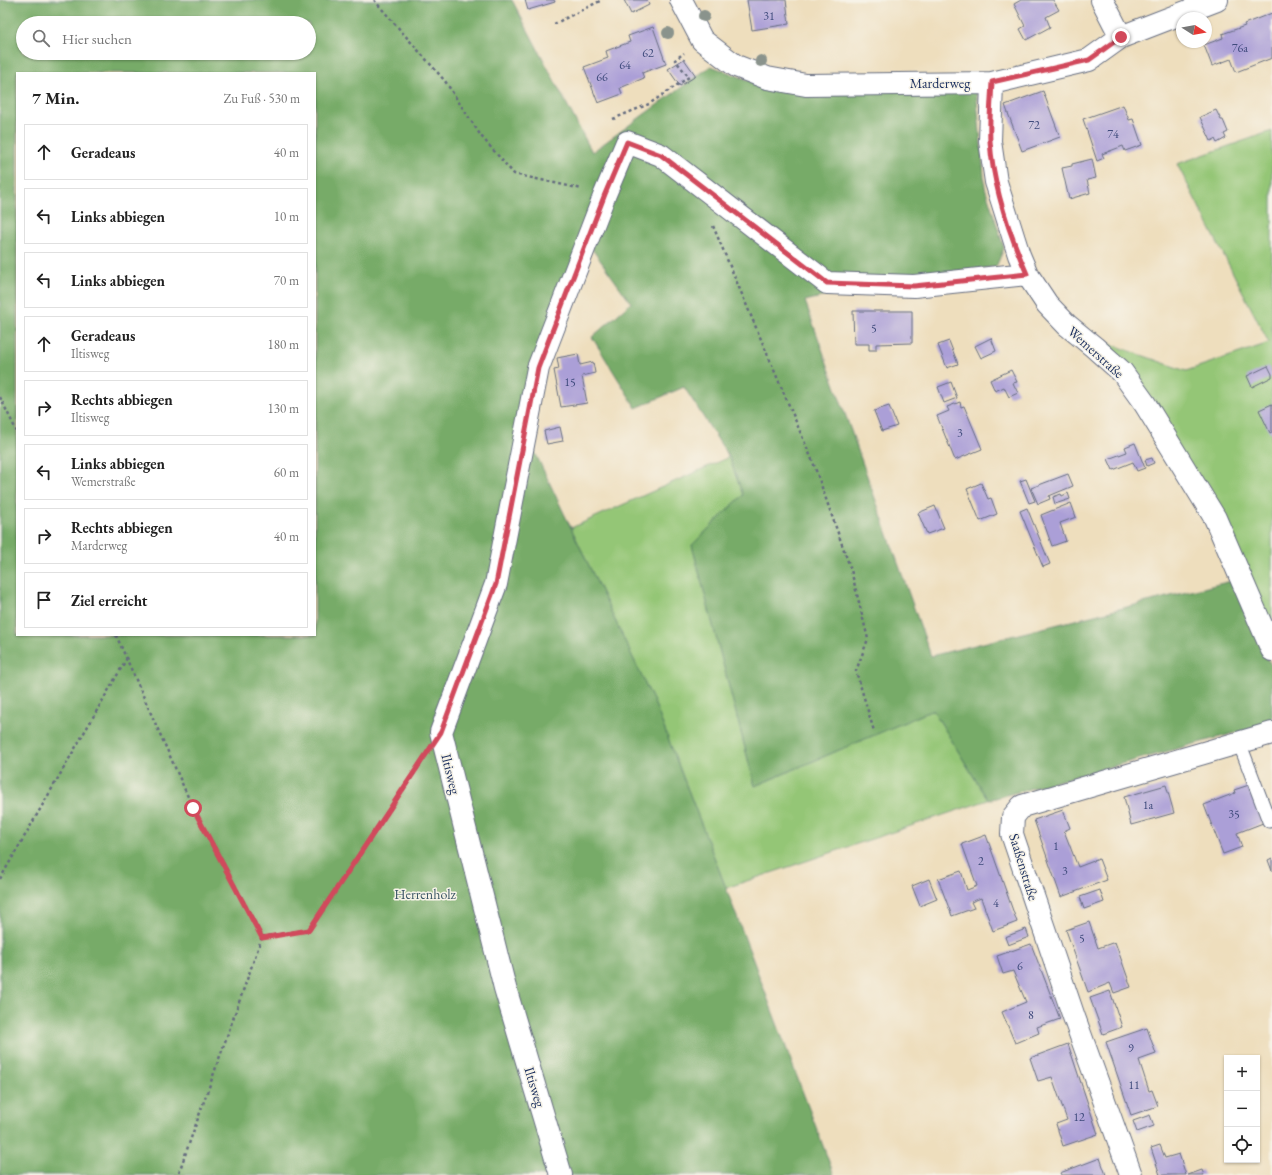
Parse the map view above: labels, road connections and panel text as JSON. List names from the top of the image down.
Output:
{
  "streets": {
    "street": [
      "Marderweg",
      "Wemerstraße",
      "Iltisweg",
      "Saaßenstraße"
    ]
  },
  "crossings": [
    ["Marderweg", "Wemerstraße"]
  ],
  "parks": ["Herrenholz"],
  "house_numbers": [
    "31",
    "76a",
    "62",
    "64",
    "66",
    "72",
    "74",
    "5",
    "15",
    "3",
    "1a",
    "35",
    "1",
    "2",
    "3",
    "4",
    "5",
    "6",
    "8",
    "9",
    "11",
    "12"
  ],
  "north": "right",
  "page": {
    "search": "Hier suchen",
    "heading": ["7 Min.", "Zu Fuß · 530 m"],
    "list": [
      ["Geradeaus", "40 m"],
      ["Links abbiegen", "10 m"],
      ["Links abbiegen", "70 m"],
      ["Geradeaus", "Iltisweg", "180 m"],
      ["Rechts abbiegen", "Iltisweg", "130 m"],
      ["Links abbiegen", "Wemerstraße", "60 m"],
      ["Rechts abbiegen", "Marderweg", "40 m"],
      "Ziel erreicht"
    ],
    "map_buttons": ["+", "−"]
  }
}
